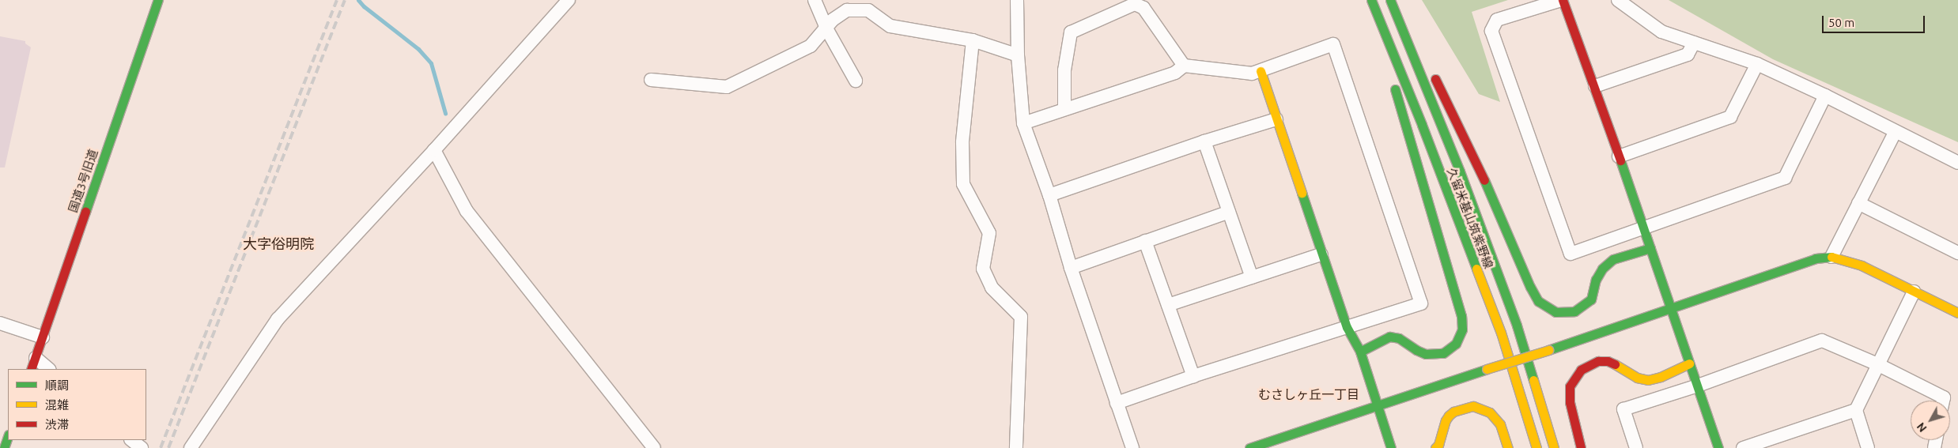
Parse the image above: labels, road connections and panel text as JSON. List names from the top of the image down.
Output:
{
  "streets": {
    "main road": ["国道3号旧道", "久留米基山筑紫野線"]
  },
  "districts": ["大字俗明院", "むさしヶ丘一丁目"],
  "legend": ["順調", "混雑", "渋滞"],
  "scale_bar": "50 m",
  "north": "bottom left"
}
